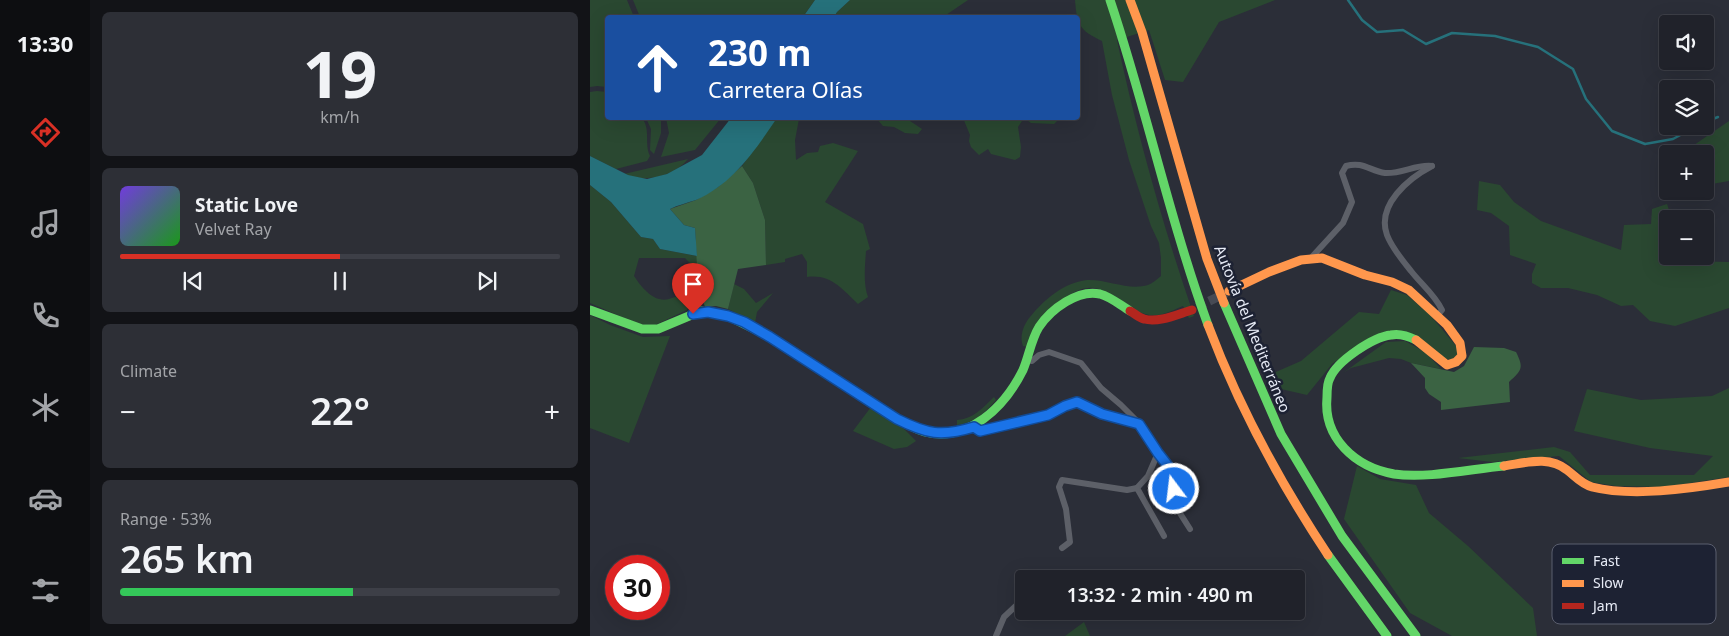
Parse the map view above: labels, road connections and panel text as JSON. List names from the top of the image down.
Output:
{
  "streets": {
    "main road": ["Autovía del Mediterráneo"]
  },
  "legend": ["Fast", "Slow", "Jam"],
  "page": {
    "tabs": "13:30",
    "tile": [
      ["19", "km/h"],
      "Climate",
      ["Range · 53%", "265 km"]
    ],
    "map_buttons": ["+", "−"],
    "turn": ["230 m", "Carretera Olías"],
    "song": ["Static Love", "Velvet Ray"],
    "heat": ["−", "22°", "+"],
    "limit": "30",
    "trip": "13:32 · 2 min · 490 m"
  }
}
